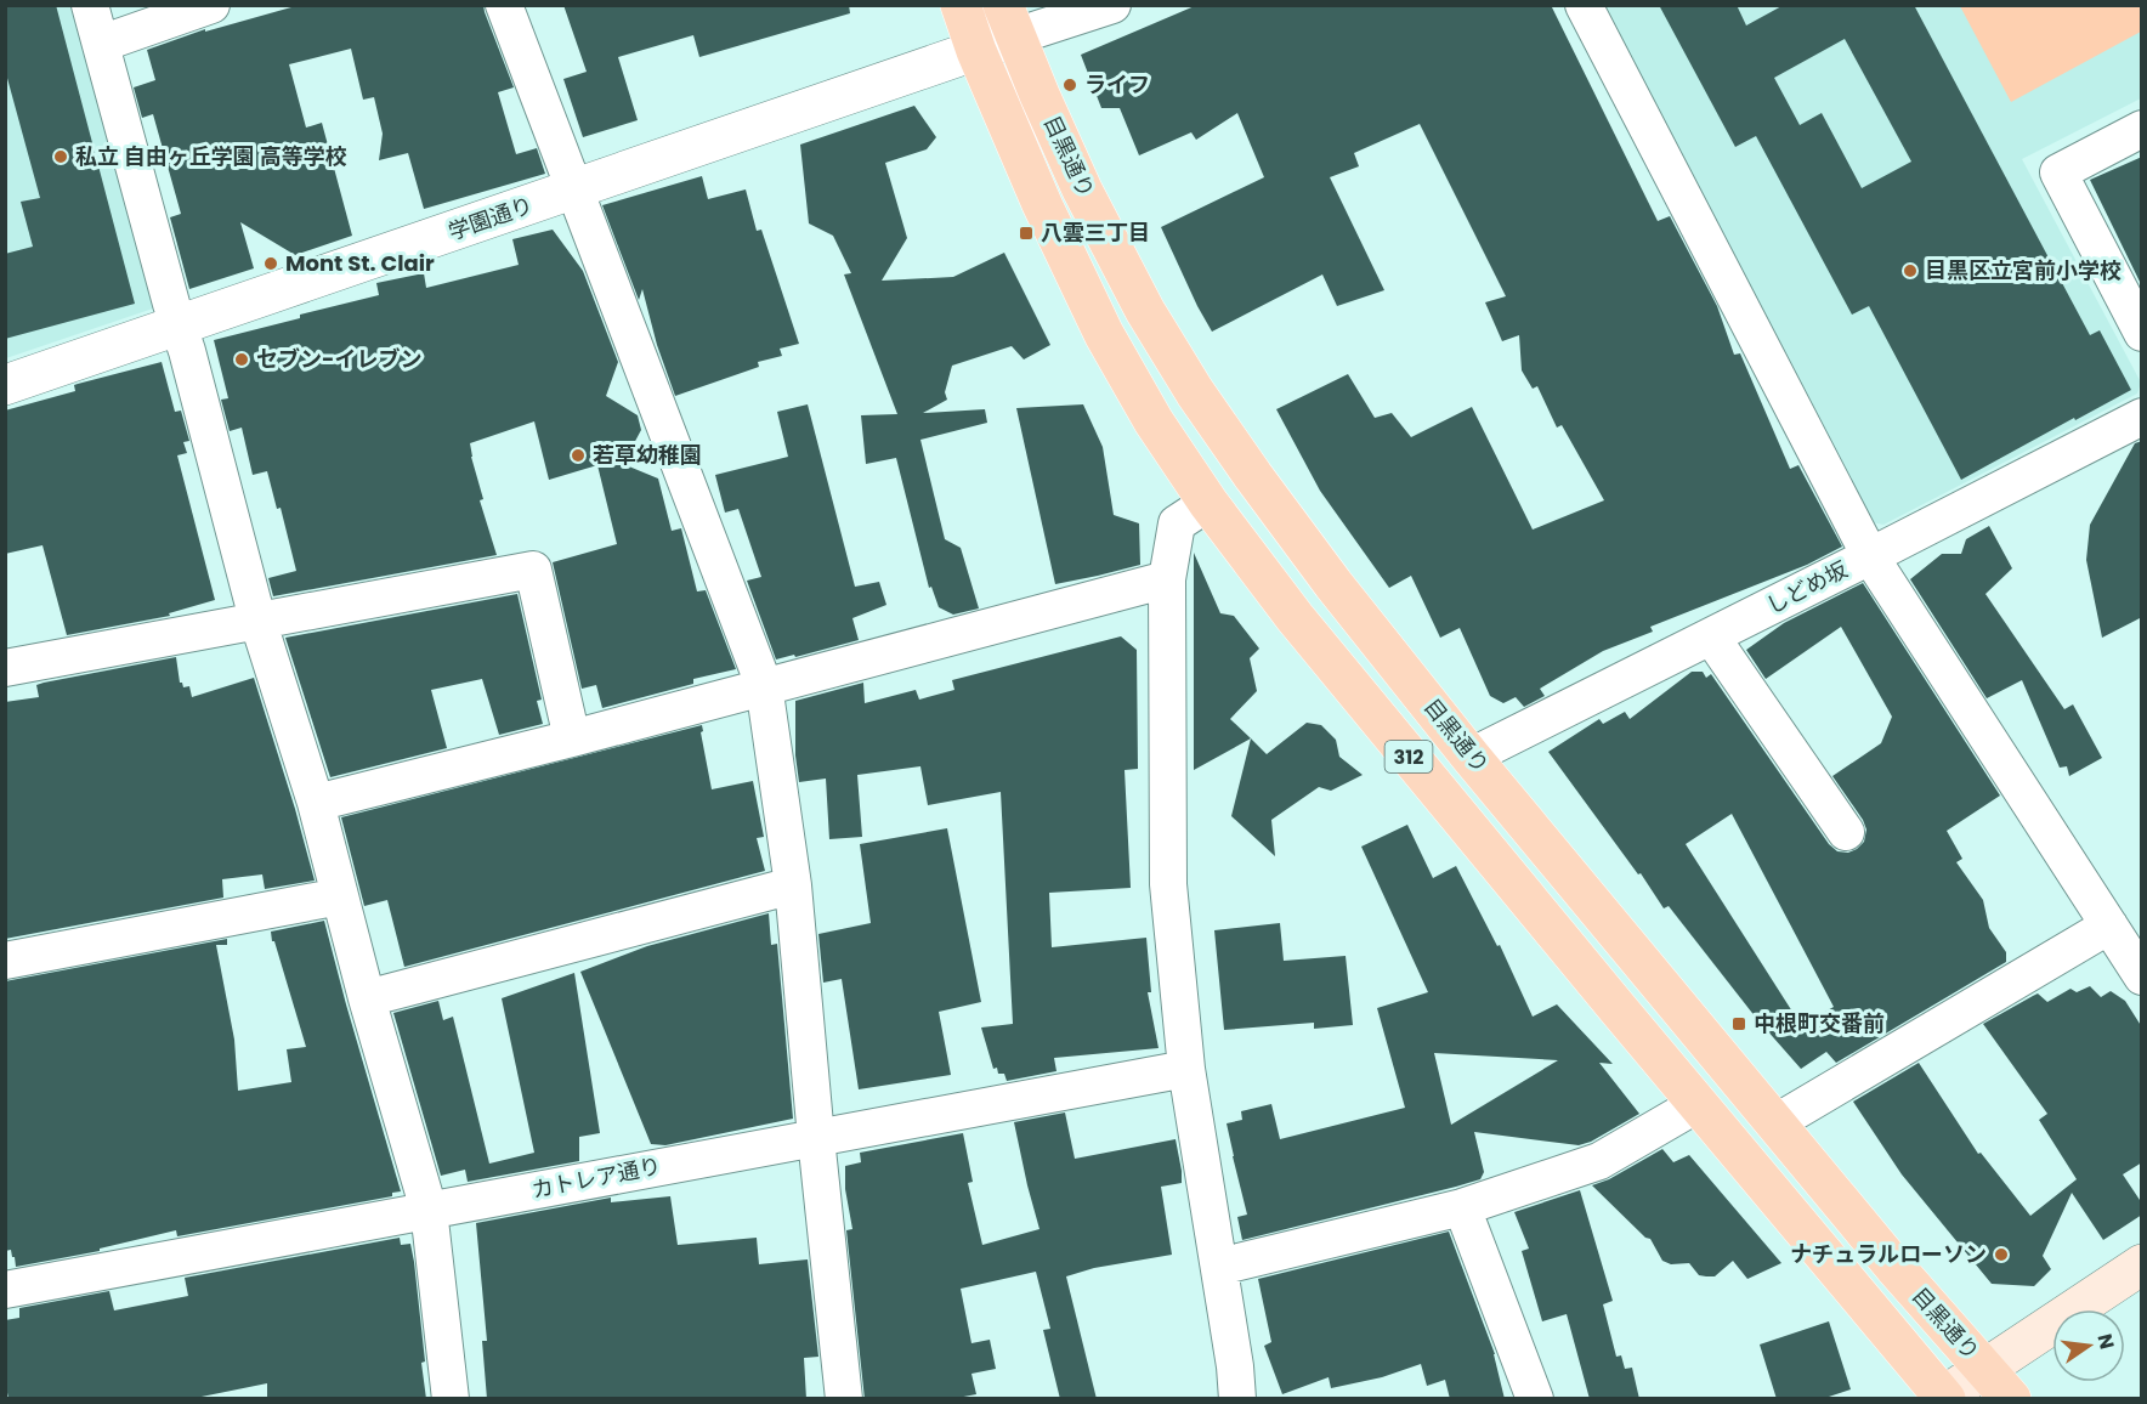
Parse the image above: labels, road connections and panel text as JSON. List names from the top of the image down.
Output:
{
  "streets": {
    "main road": ["目黒通り", "312"],
    "street": ["学園通り", "しどめ坂", "カトレア通り"]
  },
  "crossings": [
    ["目黒通り", "学園通り"],
    ["目黒通り", "しどめ坂"]
  ],
  "places": {
    "other": [
      "ライフ",
      "私立 自由ヶ丘学園 高等学校",
      "Mont St. Clair",
      "目黒区立宮前小学校",
      "セブン-イレブン",
      "若草幼稚園",
      "ナチュラルローソン"
    ],
    "transit": ["八雲三丁目", "中根町交番前"]
  },
  "north": "right"
}
